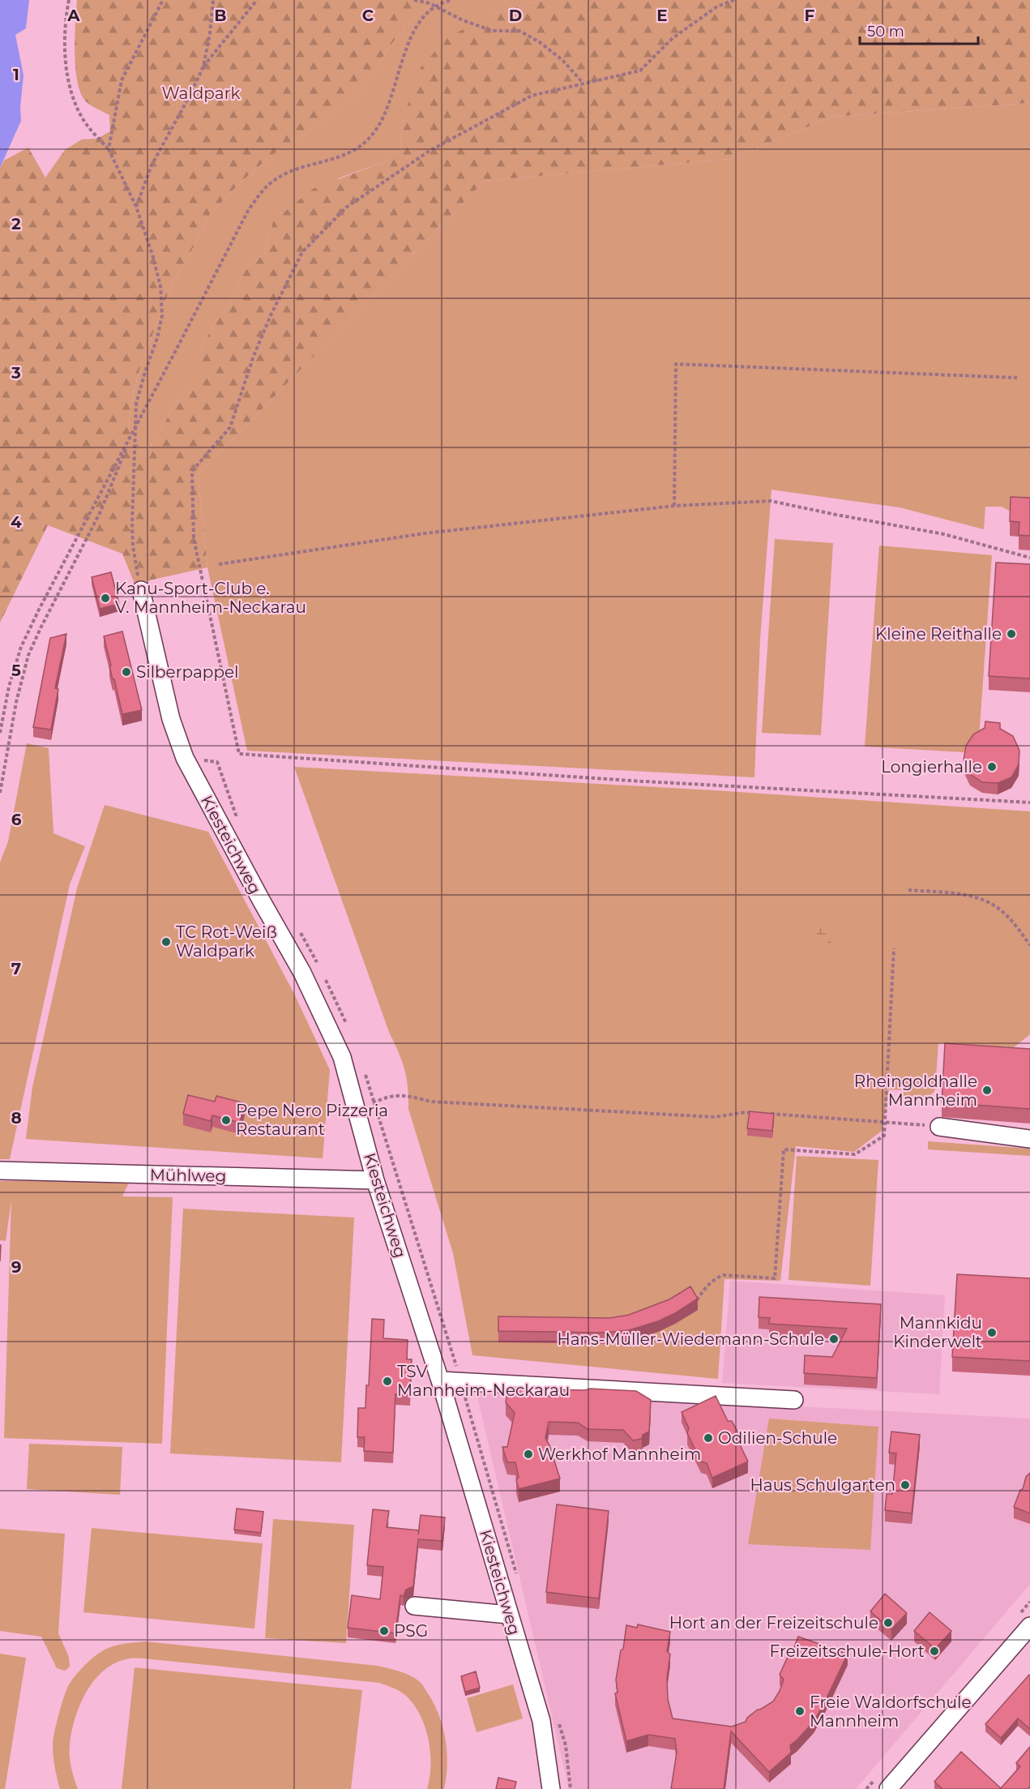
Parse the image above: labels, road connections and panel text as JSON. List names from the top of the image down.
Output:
{
  "streets": {
    "street": ["Kiesteichweg", "Mühlweg"]
  },
  "crossings": [
    ["Kiesteichweg", "Mühlweg"]
  ],
  "parks": ["Waldpark"],
  "places": [
    "Kanu-Sport-Club e. V. Mannheim-Neckarau",
    "Kleine Reithalle",
    "Silberpappel",
    "Longierhalle",
    "TC Rot-Weiß Waldpark",
    "Rheingoldhalle Mannheim",
    "Pepe Nero Pizzeria Restaurant",
    "Mannkidu Kinderwelt",
    "Hans-Müller-Wiedemann-Schule",
    "TSV Mannheim-Neckarau",
    "Odilien-Schule",
    "Werkhof Mannheim",
    "Haus Schulgarten",
    "Hort an der Freizeitschule",
    "PSG",
    "Freizeitschule-Hort",
    "Freie Waldorfschule Mannheim"
  ],
  "scale_bar": "50 m",
  "grid": {
    "columns": [
      "A",
      "B",
      "C",
      "D",
      "E",
      "F"
    ],
    "rows": [
      "1",
      "2",
      "3",
      "4",
      "5",
      "6",
      "7",
      "8",
      "9"
    ]
  }
}
